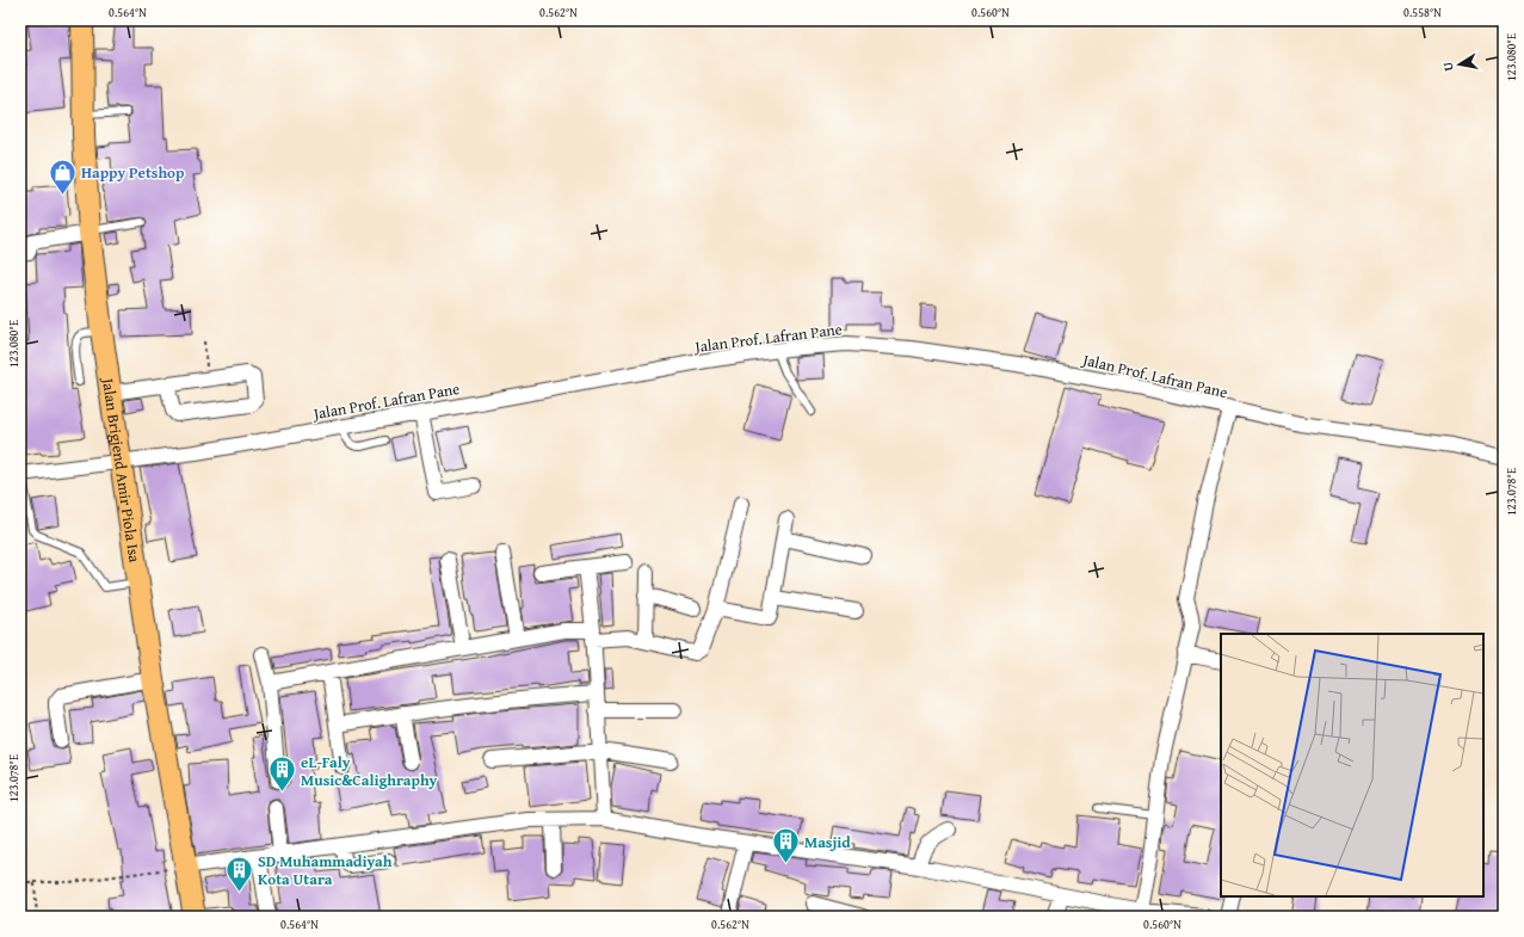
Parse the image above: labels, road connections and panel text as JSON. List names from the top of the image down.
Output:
{
  "streets": {
    "main road": ["Jalan Brigjend Amir Piola Isa"],
    "street": ["Jalan Prof. Lafran Pane"]
  },
  "crossings": [
    ["Jalan Prof. Lafran Pane", "Jalan Brigjend Amir Piola Isa"]
  ],
  "places": {
    "shop": ["Happy Petshop"],
    "building": ["eL-Faly Music&Calighraphy", "Masjid", "SD Muhammadiyah Kota Utara"]
  },
  "north": "left",
  "coordinates": [
    "0.564°N",
    "0.562°N",
    "0.560°N",
    "0.558°N",
    "123.080°E",
    "123.078°E"
  ]
}
